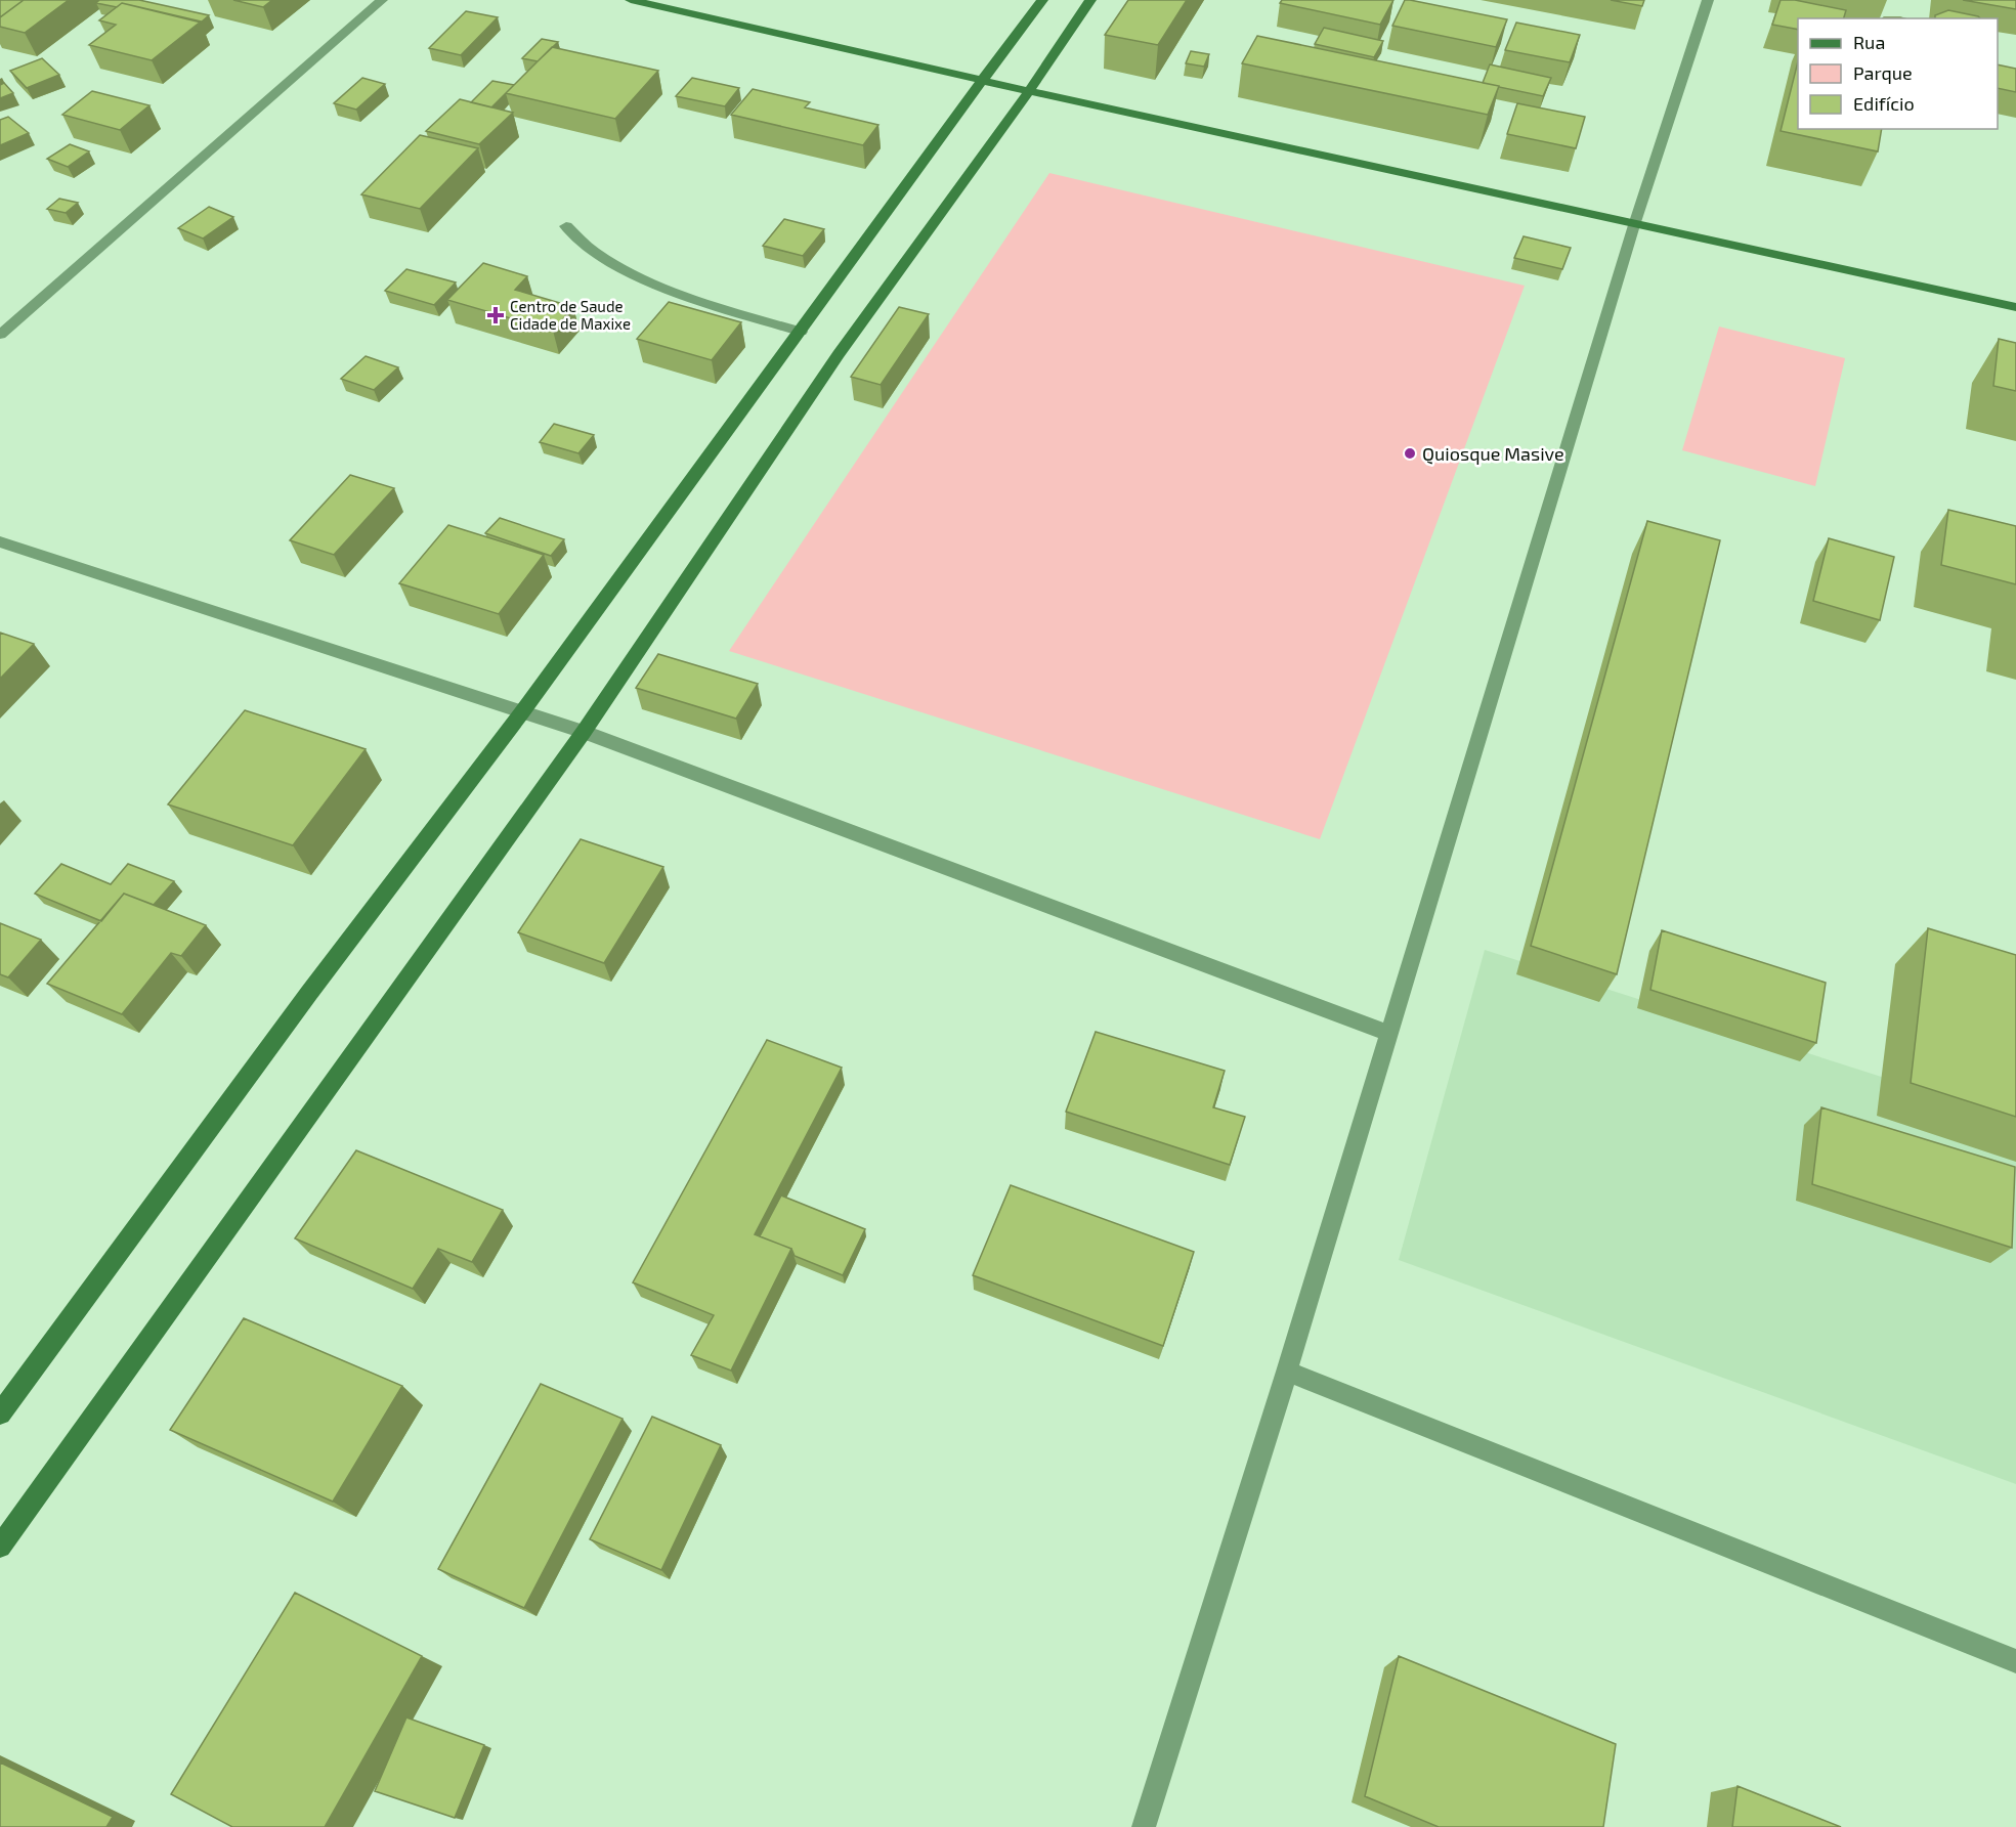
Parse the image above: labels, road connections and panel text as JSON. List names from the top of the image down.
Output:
{
  "places": {
    "health": ["Centro de Saude Cidade de Maxixe"],
    "other": ["Quiosque Masive"]
  },
  "legend": ["Rua", "Parque", "Edifício"]
}
